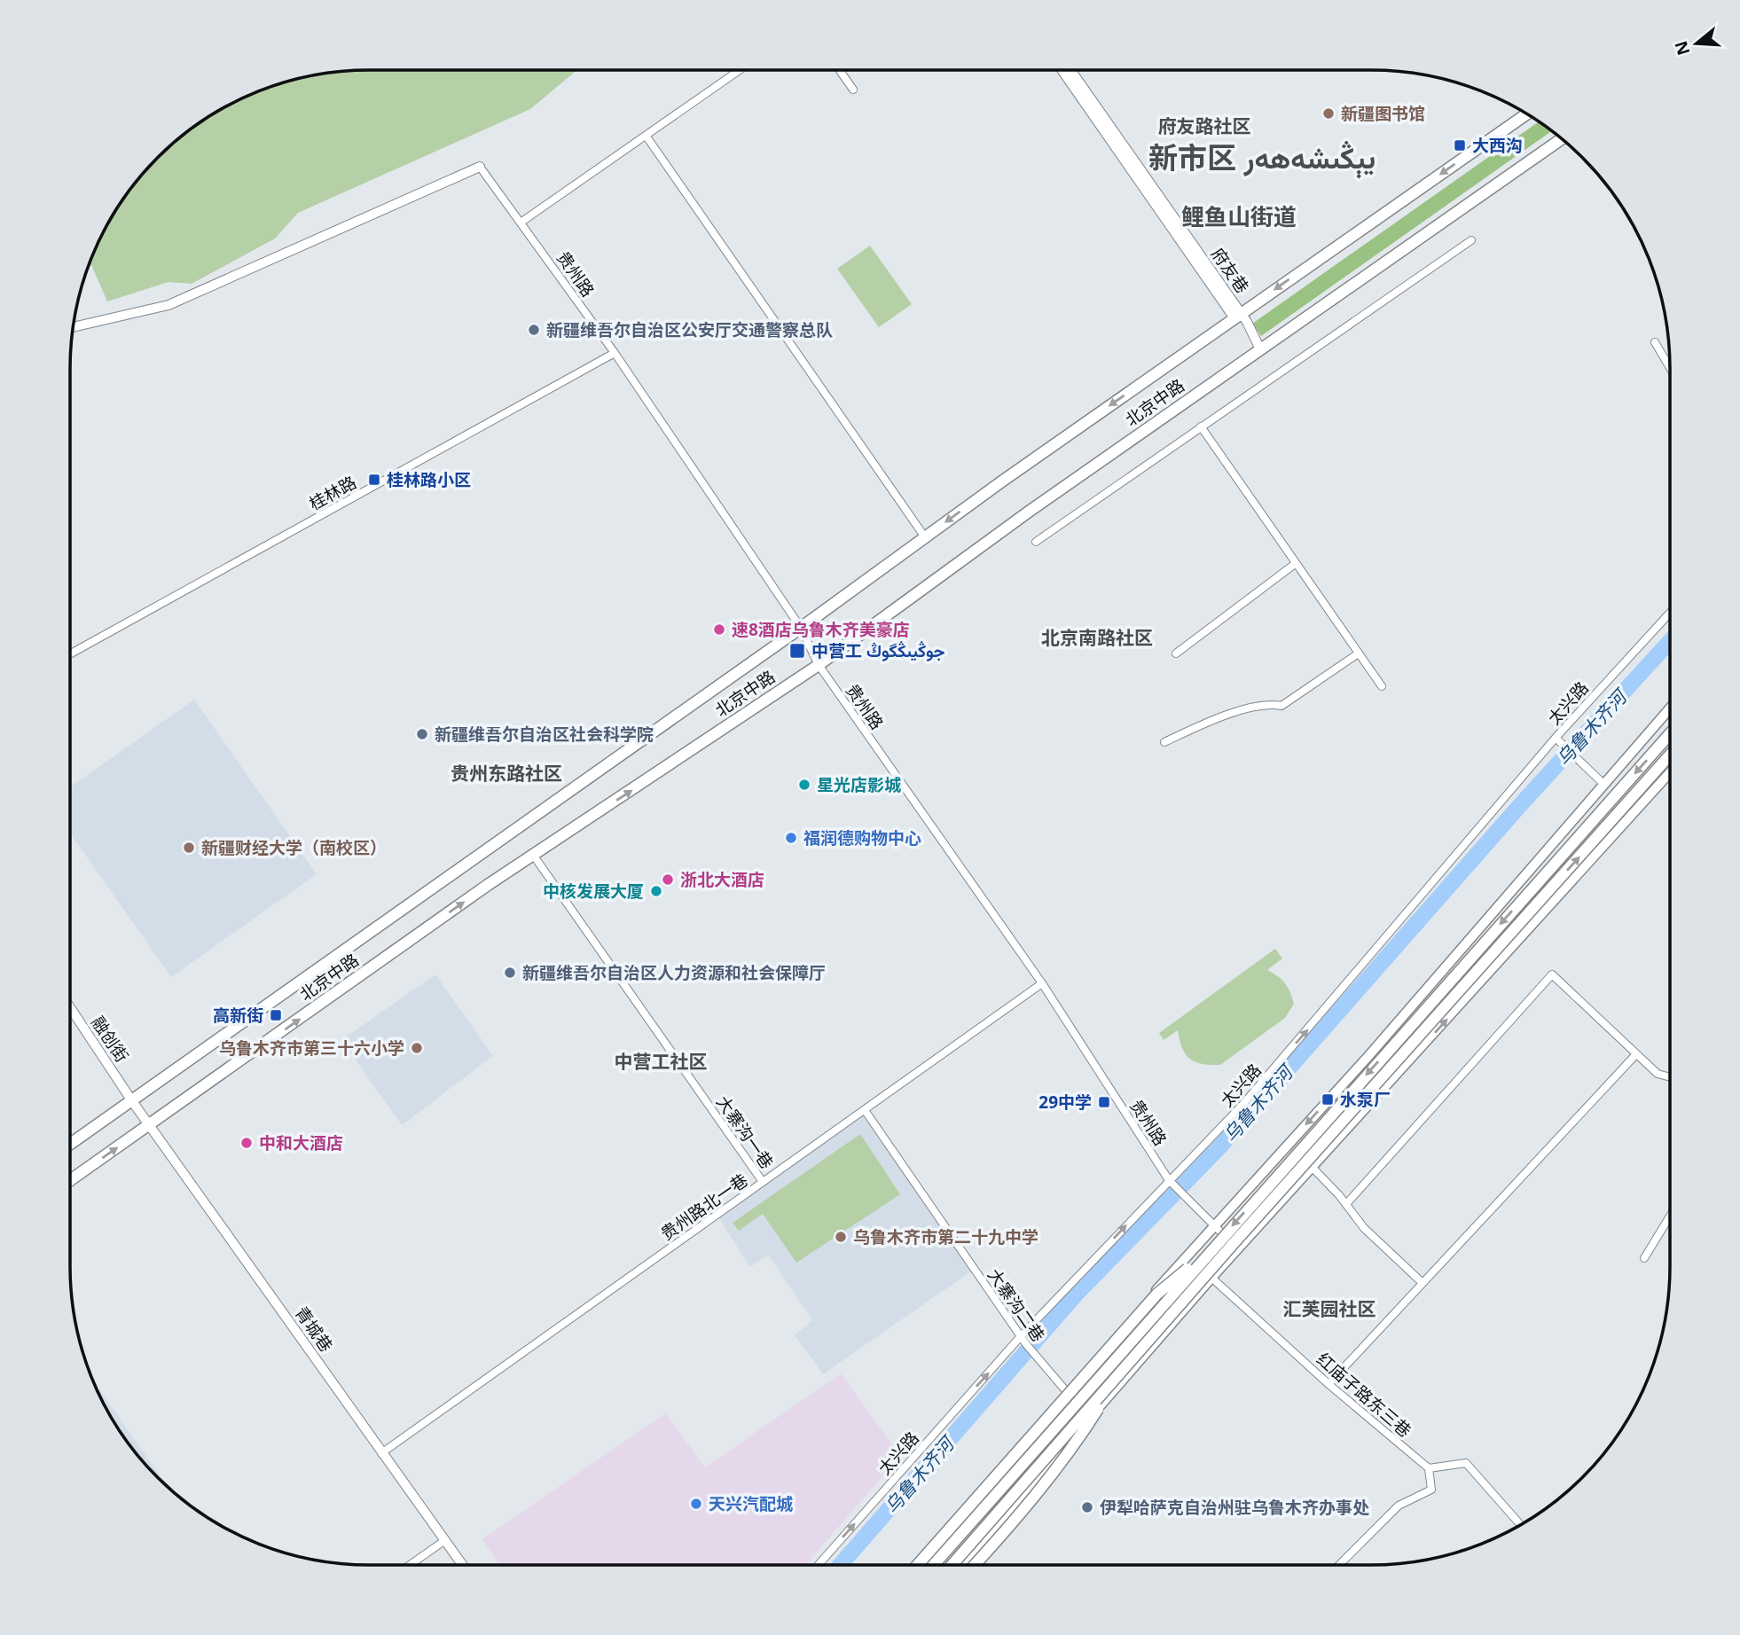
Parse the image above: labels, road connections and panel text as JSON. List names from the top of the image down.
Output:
{
  "streets": {
    "main road": ["北京中路"],
    "street": [
      "府友巷",
      "贵州路",
      "桂林路",
      "太兴路",
      "融创街",
      "大寨沟一巷",
      "贵州路北一巷",
      "大寨沟二巷",
      "青城巷",
      "红庙子路东三巷"
    ]
  },
  "crossings": [
    ["府友巷", "北京中路"],
    ["贵州路", "北京中路"],
    ["贵州路", "桂林路"],
    ["贵州路", "太兴路"],
    ["贵州路", "贵州路北一巷"],
    ["北京中路", "融创街"],
    ["北京中路", "大寨沟一巷"],
    ["北京中路", "青城巷"],
    ["太兴路", "大寨沟二巷"],
    ["融创街", "青城巷"],
    ["大寨沟一巷", "贵州路北一巷"],
    ["贵州路北一巷", "大寨沟二巷"],
    ["贵州路北一巷", "青城巷"]
  ],
  "one_way": ["太兴路"],
  "districts": [
    "府友路社区",
    "新市区 يېڭىشەھەر",
    "鲤鱼山街道",
    "北京南路社区",
    "贵州东路社区",
    "中营工社区",
    "汇芙园社区"
  ],
  "water": ["乌鲁木齐河"],
  "places": {
    "other": [
      "新疆图书馆",
      "新疆维吾尔自治区公安厅交通警察总队",
      "速8酒店乌鲁木齐美豪店",
      "新疆维吾尔自治区社会科学院",
      "星光店影城",
      "福润德购物中心",
      "新疆财经大学（南校区）",
      "浙北大酒店",
      "中核发展大厦",
      "新疆维吾尔自治区人力资源和社会保障厅",
      "乌鲁木齐市第三十六小学",
      "中和大酒店",
      "乌鲁木齐市第二十九中学",
      "天兴汽配城",
      "伊犁哈萨克自治州驻乌鲁木齐办事处"
    ],
    "transit": [
      "大西沟",
      "桂林路小区",
      "中营工 جوڭيىڭگوڭ",
      "高新街",
      "水泵厂",
      "29中学"
    ]
  },
  "north": "left"
}
